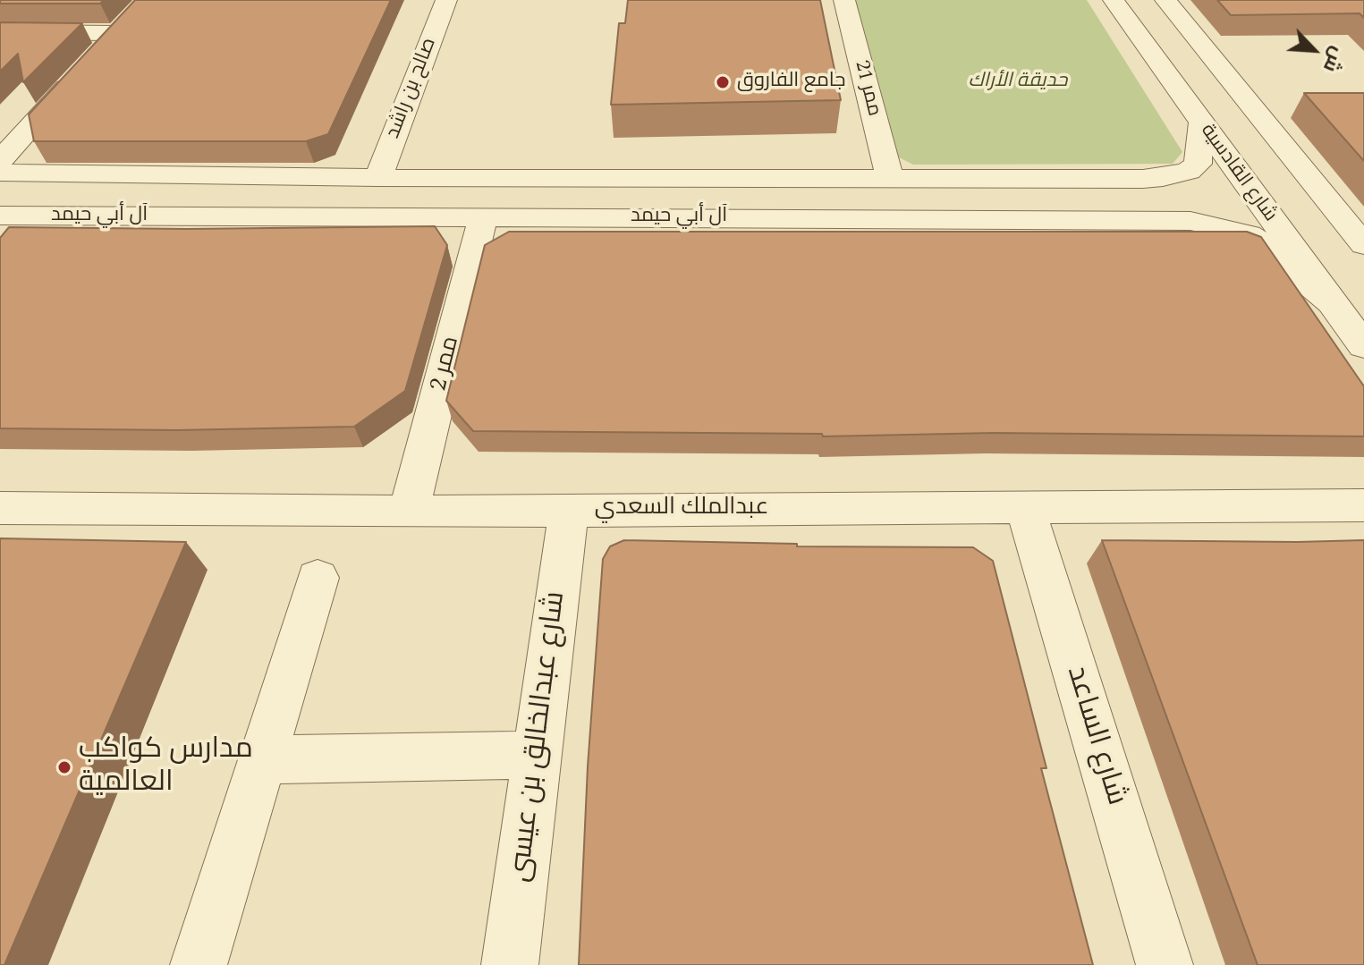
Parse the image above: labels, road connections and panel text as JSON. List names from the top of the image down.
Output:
{
  "streets": {
    "street": [
      "صالح بن راشد",
      "ممر 21",
      "شارع القادسية",
      "آل أبي حيمد",
      "ممر 2",
      "عبدالملك السعدي",
      "شارع الساعد",
      "شارع عبدالخالق بن عيسى"
    ]
  },
  "crossings": [
    ["صالح بن راشد", "آل أبي حيمد"],
    ["ممر 21", "آل أبي حيمد"],
    ["شارع القادسية", "آل أبي حيمد"],
    ["آل أبي حيمد", "ممر 2"],
    ["ممر 2", "عبدالملك السعدي"],
    ["عبدالملك السعدي", "شارع الساعد"],
    ["عبدالملك السعدي", "شارع عبدالخالق بن عيسى"]
  ],
  "parks": ["حديقة الأراك"],
  "places": ["جامع الفاروق", "مدارس كواكب العالمية"],
  "north": "bottom right"
}
